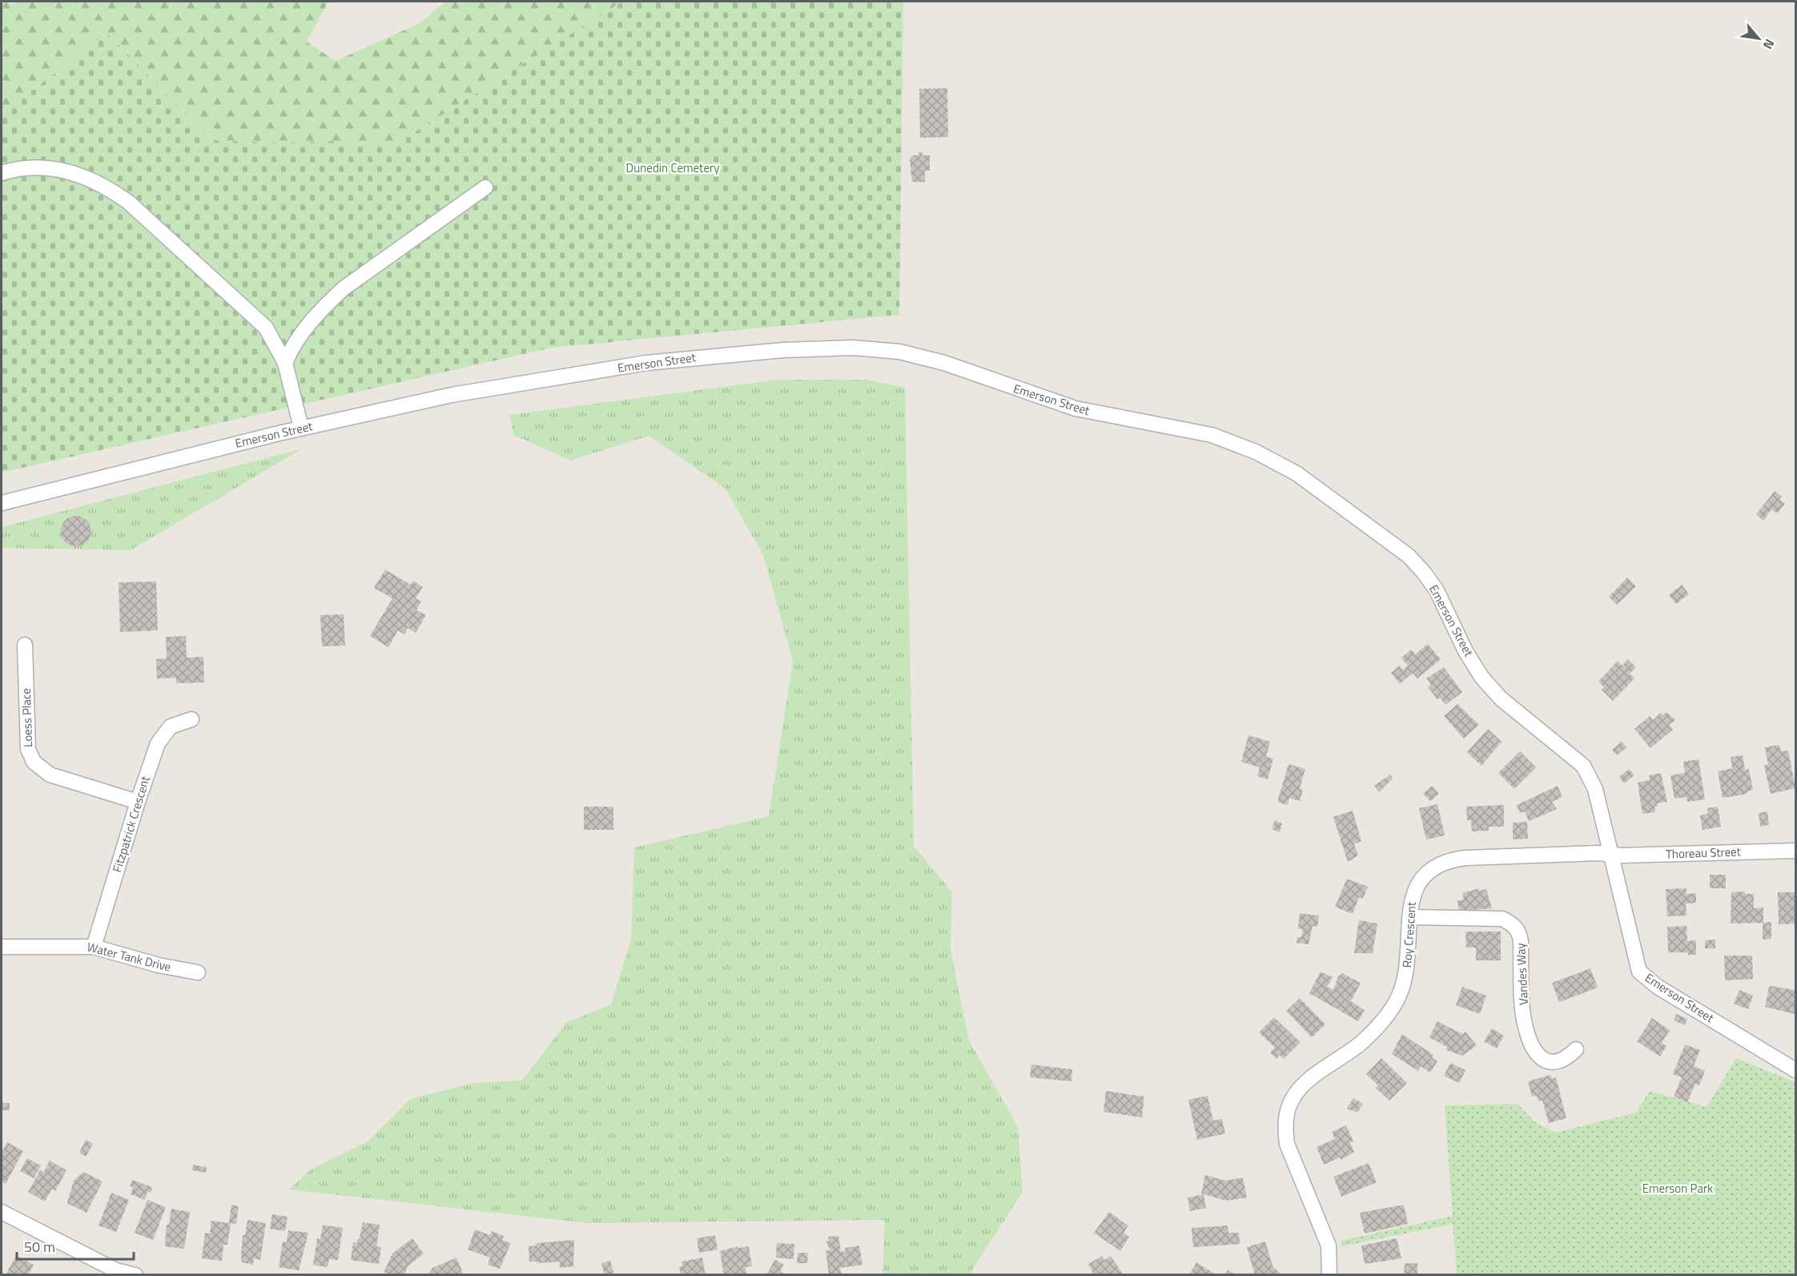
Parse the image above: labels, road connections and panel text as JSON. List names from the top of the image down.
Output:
{
  "streets": {
    "street": [
      "Emerson Street",
      "Loess Place",
      "Fitzpatrick Crescent",
      "Thoreau Street",
      "Roy Crescent",
      "Water Tank Drive",
      "Vandes Way"
    ]
  },
  "crossings": [
    ["Emerson Street", "Thoreau Street"],
    ["Emerson Street", "Roy Crescent"],
    ["Loess Place", "Fitzpatrick Crescent"],
    ["Fitzpatrick Crescent", "Water Tank Drive"],
    ["Thoreau Street", "Roy Crescent"],
    ["Roy Crescent", "Vandes Way"]
  ],
  "parks": ["Dunedin Cemetery", "Emerson Park"],
  "scale_bar": "50 m",
  "north": "bottom right"
}
